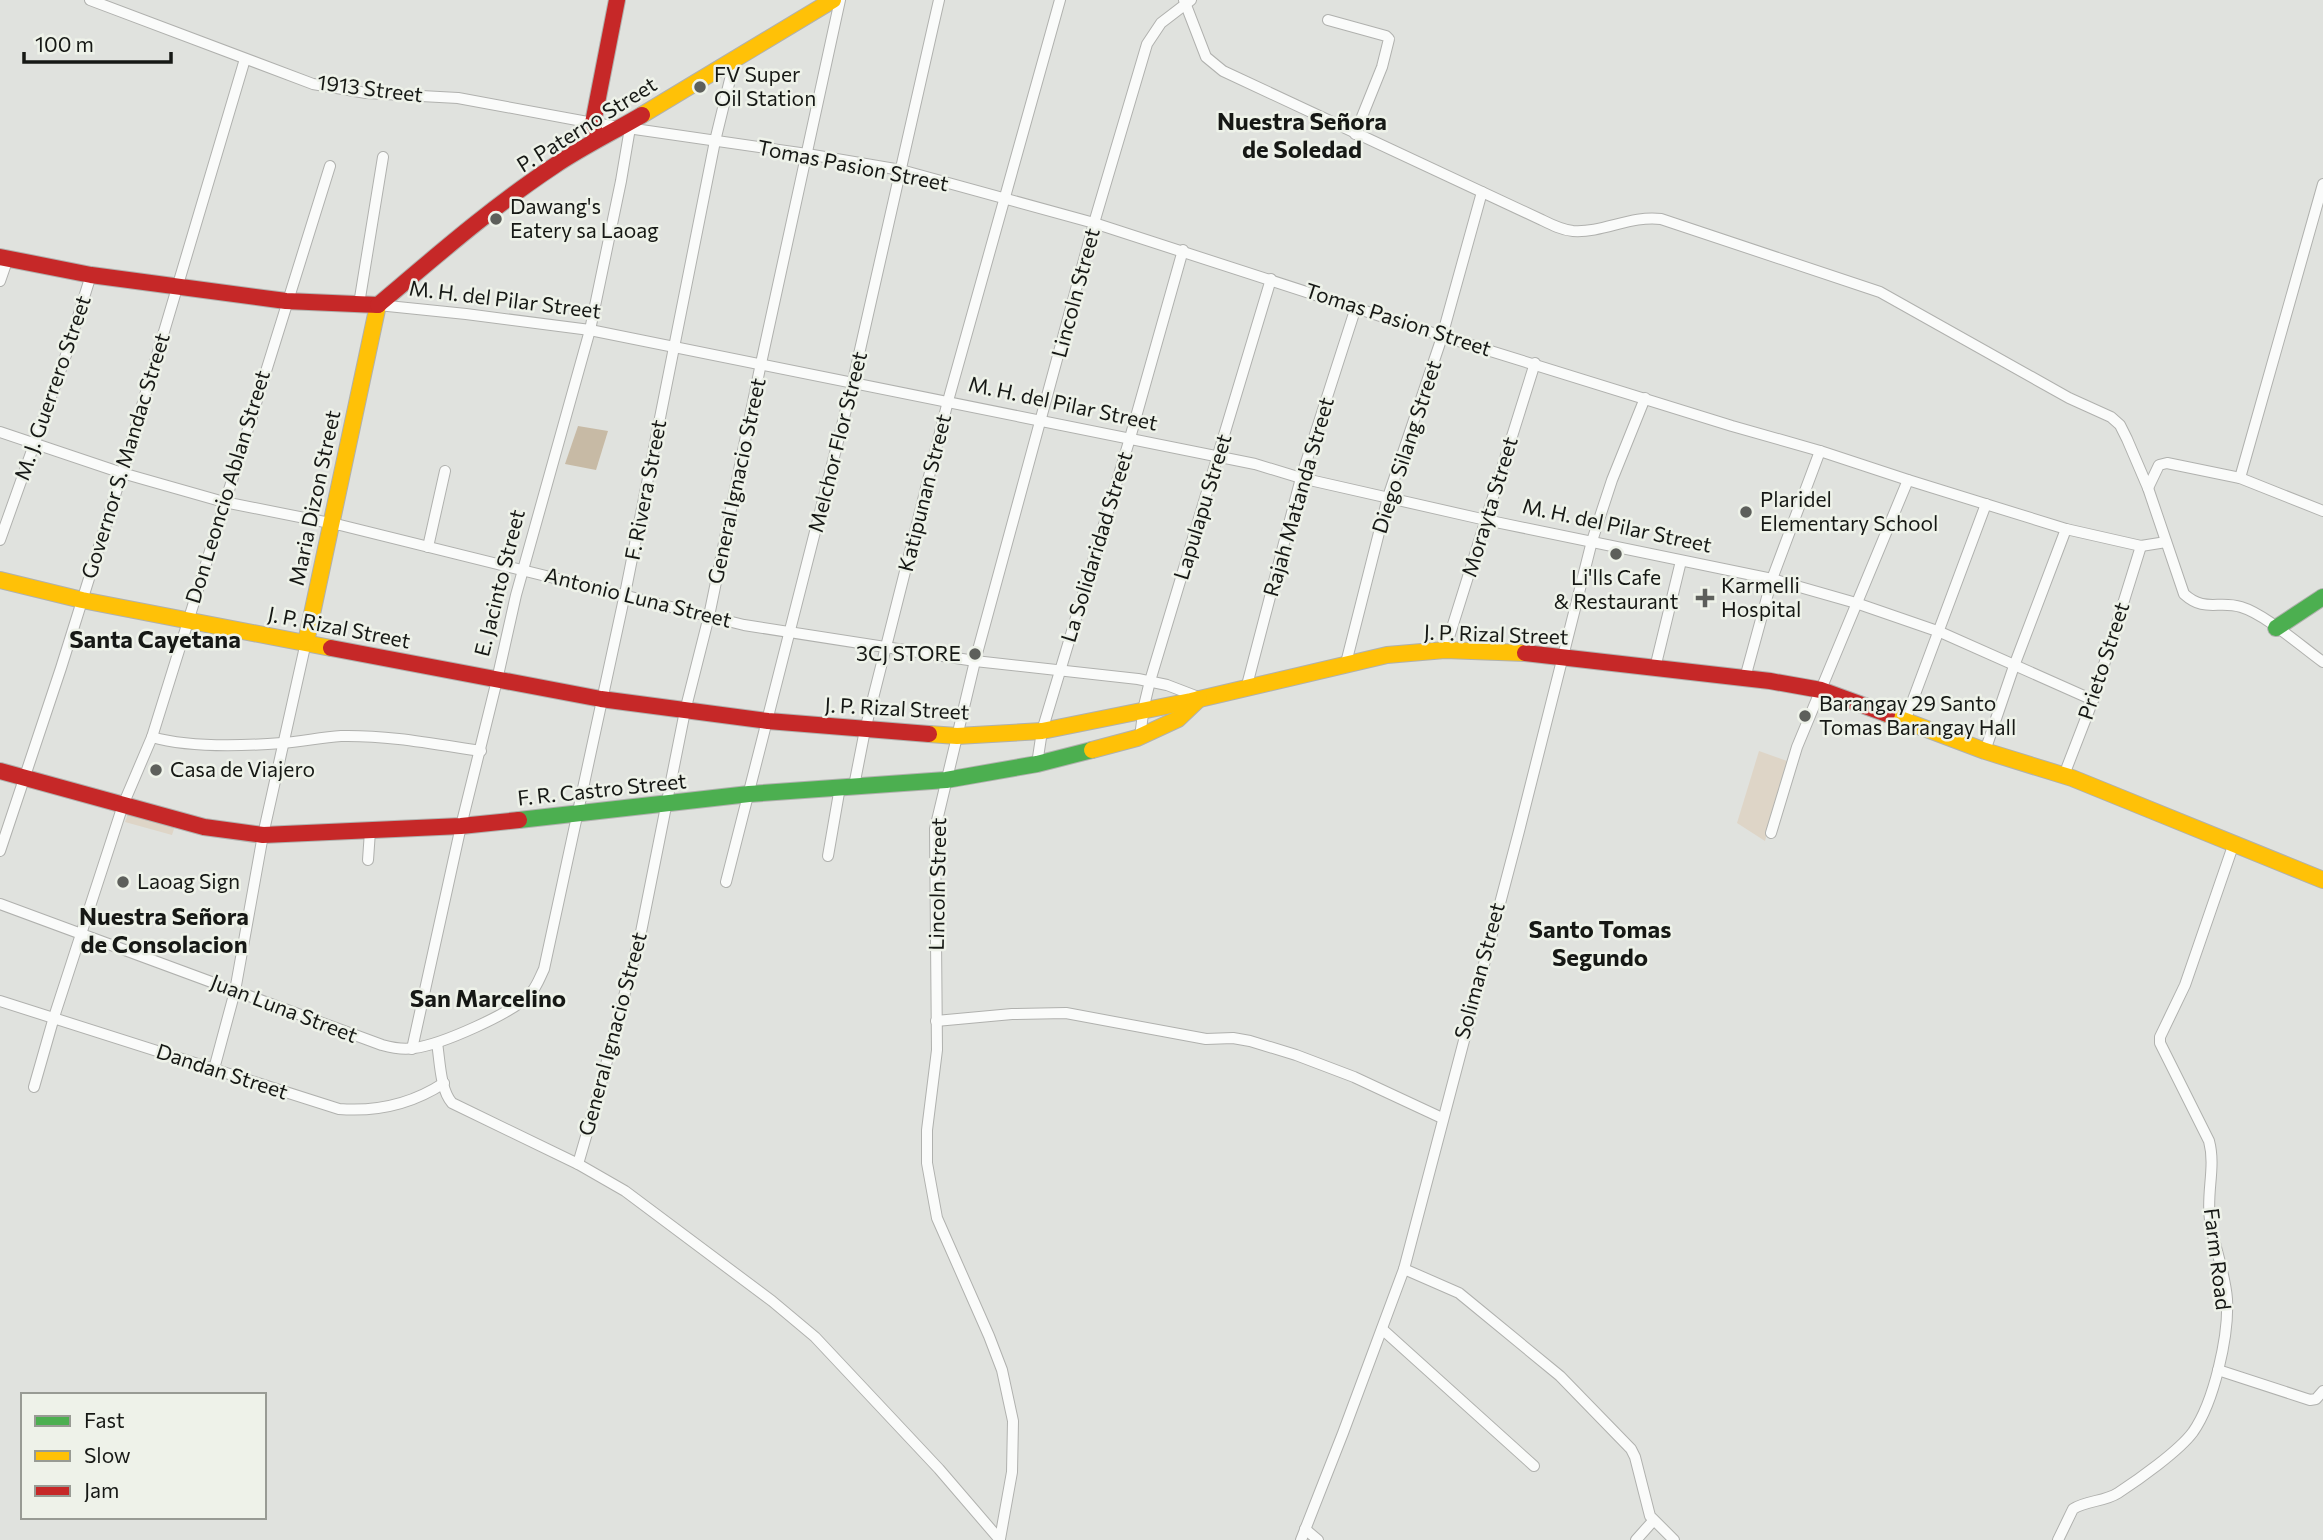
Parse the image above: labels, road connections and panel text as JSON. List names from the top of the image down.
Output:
{
  "streets": {
    "main road": [
      "P. Paterno Street",
      "M. H. del Pilar Street",
      "Maria Dizon Street",
      "J. P. Rizal Street",
      "F. R. Castro Street"
    ],
    "street": [
      "1913 Street",
      "Tomas Pasion Street",
      "Lincoln Street",
      "M. J. Guerrero Street",
      "Melchor Flor Street",
      "Diego Silang Street",
      "Governor S. Mandac Street",
      "General Ignacio Street",
      "Don Leoncio Ablan Street",
      "F. Rivera Street",
      "Katipunan Street",
      "Rajah Matanda Street",
      "Lapulapu Street",
      "Morayta Street",
      "La Solidaridad Street",
      "E. Jacinto Street",
      "Antonio Luna Street",
      "Prieto Street",
      "Soliman Street",
      "Juan Luna Street",
      "Dandan Street",
      "Farm Road"
    ]
  },
  "crossings": [
    ["1913 Street", "P. Paterno Street"],
    ["1913 Street", "Governor S. Mandac Street"],
    ["P. Paterno Street", "Tomas Pasion Street"],
    ["P. Paterno Street", "M. H. del Pilar Street"],
    ["P. Paterno Street", "F. Rivera Street"],
    ["P. Paterno Street", "Maria Dizon Street"],
    ["P. Paterno Street", "E. Jacinto Street"],
    ["Tomas Pasion Street", "Lincoln Street"],
    ["Tomas Pasion Street", "Melchor Flor Street"],
    ["Tomas Pasion Street", "Diego Silang Street"],
    ["Tomas Pasion Street", "General Ignacio Street"],
    ["Tomas Pasion Street", "F. Rivera Street"],
    ["Tomas Pasion Street", "Katipunan Street"],
    ["Tomas Pasion Street", "Rajah Matanda Street"],
    ["Tomas Pasion Street", "Lapulapu Street"],
    ["Tomas Pasion Street", "Morayta Street"],
    ["Tomas Pasion Street", "La Solidaridad Street"],
    ["Tomas Pasion Street", "E. Jacinto Street"],
    ["Tomas Pasion Street", "Prieto Street"],
    ["Tomas Pasion Street", "Soliman Street"],
    ["Lincoln Street", "M. H. del Pilar Street"],
    ["Lincoln Street", "Antonio Luna Street"],
    ["Lincoln Street", "J. P. Rizal Street"],
    ["Lincoln Street", "F. R. Castro Street"],
    ["M. H. del Pilar Street", "M. J. Guerrero Street"],
    ["M. H. del Pilar Street", "Melchor Flor Street"],
    ["M. H. del Pilar Street", "Diego Silang Street"],
    ["M. H. del Pilar Street", "Governor S. Mandac Street"],
    ["M. H. del Pilar Street", "General Ignacio Street"],
    ["M. H. del Pilar Street", "Don Leoncio Ablan Street"],
    ["M. H. del Pilar Street", "F. Rivera Street"],
    ["M. H. del Pilar Street", "Katipunan Street"],
    ["M. H. del Pilar Street", "Rajah Matanda Street"],
    ["M. H. del Pilar Street", "Maria Dizon Street"],
    ["M. H. del Pilar Street", "Lapulapu Street"],
    ["M. H. del Pilar Street", "Morayta Street"],
    ["M. H. del Pilar Street", "La Solidaridad Street"],
    ["M. H. del Pilar Street", "E. Jacinto Street"],
    ["M. H. del Pilar Street", "Prieto Street"],
    ["M. H. del Pilar Street", "Soliman Street"],
    ["M. J. Guerrero Street", "Antonio Luna Street"],
    ["Melchor Flor Street", "Antonio Luna Street"],
    ["Melchor Flor Street", "J. P. Rizal Street"],
    ["Melchor Flor Street", "F. R. Castro Street"],
    ["Diego Silang Street", "J. P. Rizal Street"],
    ["Governor S. Mandac Street", "Antonio Luna Street"],
    ["Governor S. Mandac Street", "J. P. Rizal Street"],
    ["Governor S. Mandac Street", "F. R. Castro Street"],
    ["General Ignacio Street", "Antonio Luna Street"],
    ["General Ignacio Street", "J. P. Rizal Street"],
    ["General Ignacio Street", "F. R. Castro Street"],
    ["Don Leoncio Ablan Street", "Antonio Luna Street"],
    ["Don Leoncio Ablan Street", "J. P. Rizal Street"],
    ["Don Leoncio Ablan Street", "F. R. Castro Street"],
    ["Don Leoncio Ablan Street", "Juan Luna Street"],
    ["Don Leoncio Ablan Street", "Dandan Street"],
    ["F. Rivera Street", "E. Jacinto Street"],
    ["F. Rivera Street", "Antonio Luna Street"],
    ["F. Rivera Street", "J. P. Rizal Street"],
    ["F. Rivera Street", "F. R. Castro Street"],
    ["F. Rivera Street", "Juan Luna Street"],
    ["Katipunan Street", "Antonio Luna Street"],
    ["Katipunan Street", "J. P. Rizal Street"],
    ["Katipunan Street", "F. R. Castro Street"],
    ["Rajah Matanda Street", "J. P. Rizal Street"],
    ["Maria Dizon Street", "Antonio Luna Street"],
    ["Maria Dizon Street", "J. P. Rizal Street"],
    ["Maria Dizon Street", "F. R. Castro Street"],
    ["Maria Dizon Street", "Juan Luna Street"],
    ["Maria Dizon Street", "Dandan Street"],
    ["Lapulapu Street", "Antonio Luna Street"],
    ["Lapulapu Street", "J. P. Rizal Street"],
    ["Lapulapu Street", "F. R. Castro Street"],
    ["Morayta Street", "J. P. Rizal Street"],
    ["La Solidaridad Street", "Antonio Luna Street"],
    ["La Solidaridad Street", "J. P. Rizal Street"],
    ["La Solidaridad Street", "F. R. Castro Street"],
    ["E. Jacinto Street", "Antonio Luna Street"],
    ["E. Jacinto Street", "J. P. Rizal Street"],
    ["E. Jacinto Street", "F. R. Castro Street"],
    ["E. Jacinto Street", "Juan Luna Street"],
    ["Antonio Luna Street", "J. P. Rizal Street"],
    ["Antonio Luna Street", "F. R. Castro Street"],
    ["J. P. Rizal Street", "Prieto Street"],
    ["J. P. Rizal Street", "F. R. Castro Street"],
    ["J. P. Rizal Street", "Soliman Street"],
    ["J. P. Rizal Street", "Farm Road"]
  ],
  "districts": [
    "Nuestra Señora de Soledad",
    "Santa Cayetana",
    "Nuestra Señora de Consolacion",
    "Santo Tomas Segundo",
    "San Marcelino"
  ],
  "places": {
    "other": [
      "FV Super Oil Station",
      "Dawang's Eatery sa Laoag",
      "Plaridel Elementary School",
      "Li'lls Cafe & Restaurant",
      "3CJ STORE",
      "Barangay 29 Santo Tomas Barangay Hall",
      "Casa de Viajero",
      "Laoag Sign"
    ],
    "health": ["Karmelli Hospital"]
  },
  "legend": ["Fast", "Slow", "Jam"],
  "scale_bar": "100 m"
}
